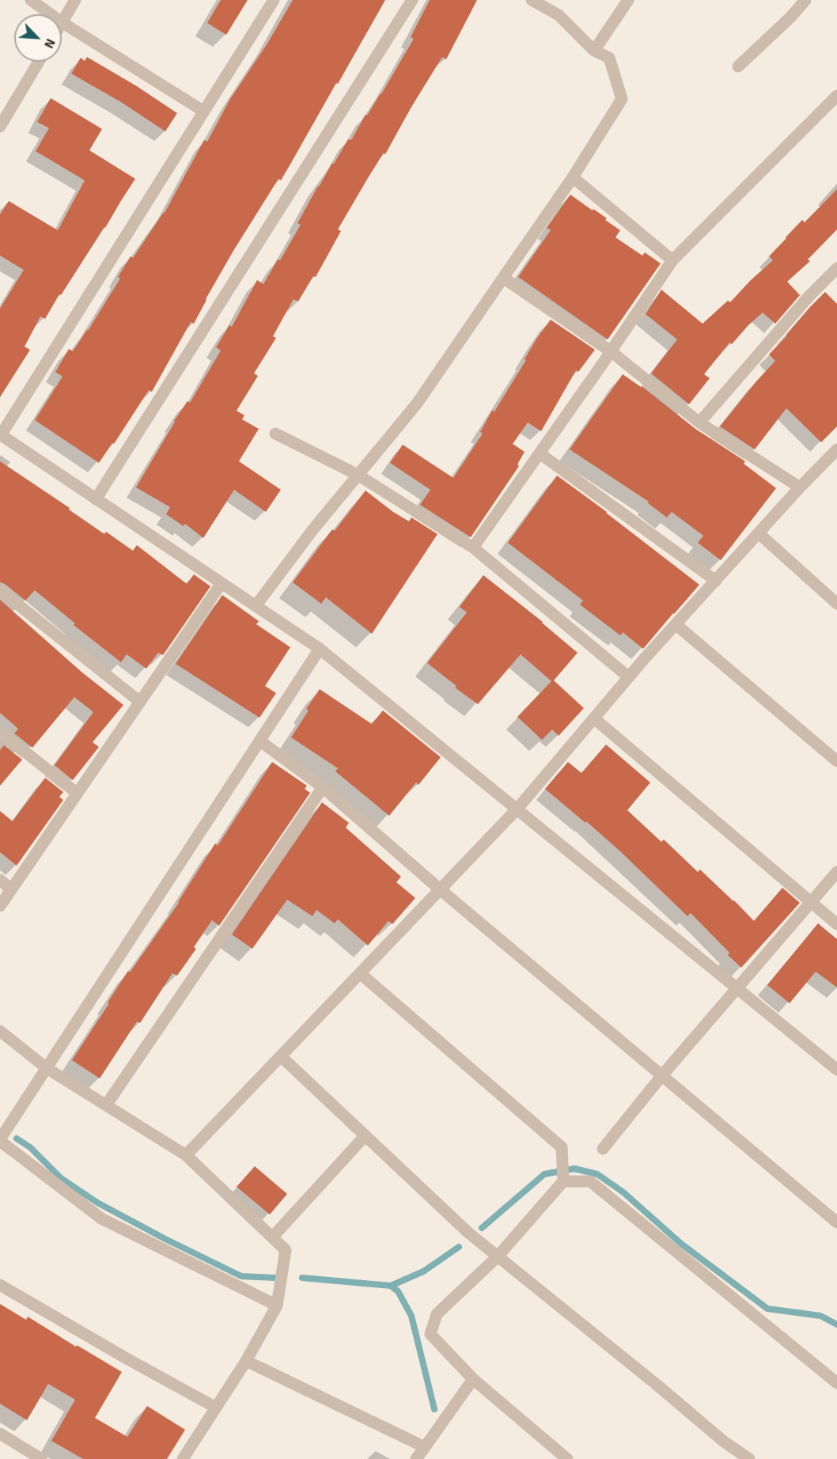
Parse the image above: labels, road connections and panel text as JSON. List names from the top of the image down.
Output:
{
  "north": "bottom right"
}
